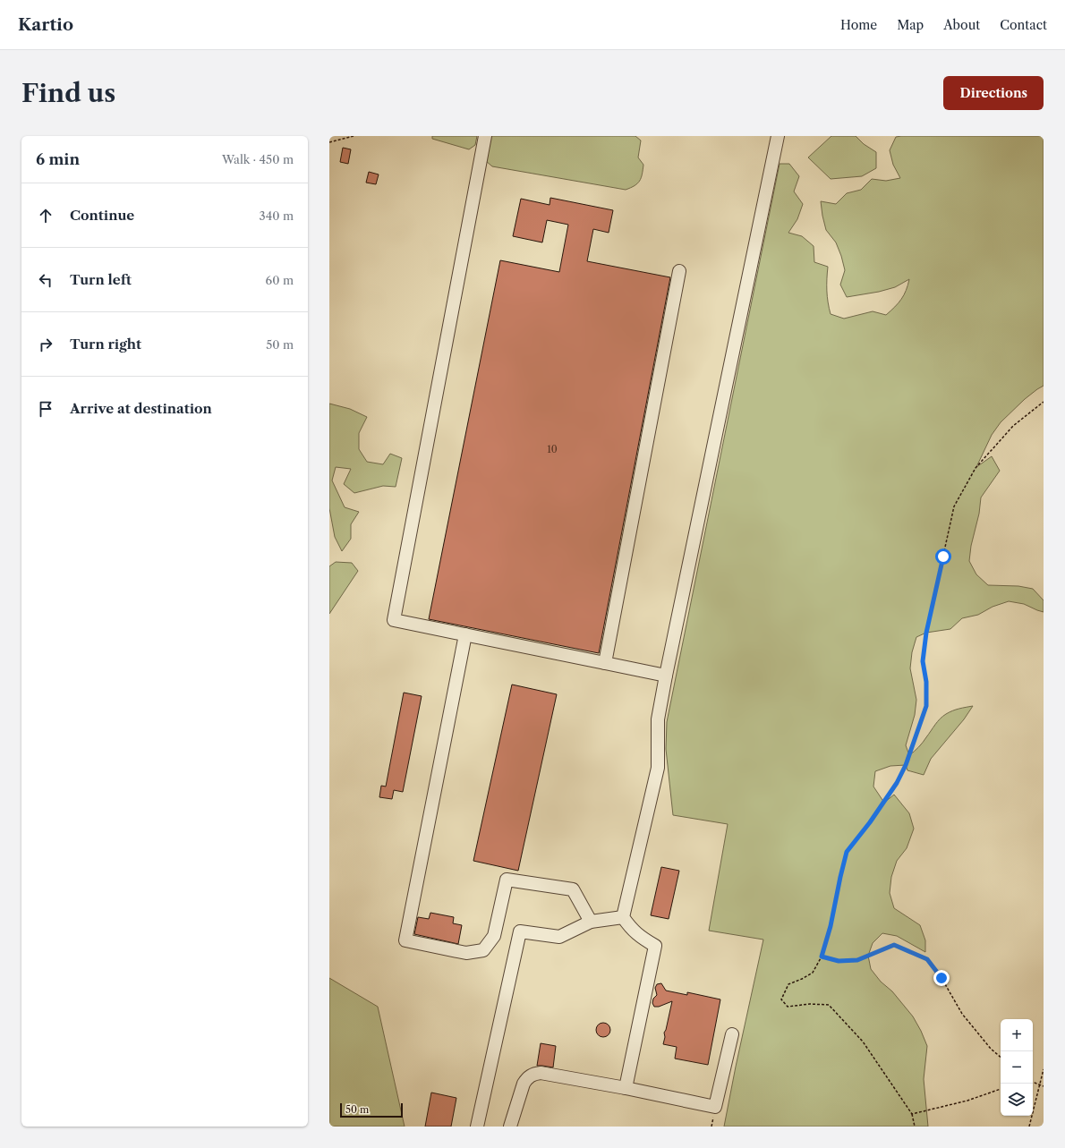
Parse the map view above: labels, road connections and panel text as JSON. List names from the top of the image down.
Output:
{
  "house_numbers": ["10"],
  "scale_bar": "50 m",
  "page": {
    "header": "Kartio",
    "nav": [
      "Home",
      "Map",
      "About",
      "Contact"
    ],
    "buttons": "Directions",
    "title": "Find us",
    "heading": ["6 min", "Walk · 450 m"],
    "list": [
      ["Continue", "340 m"],
      ["Turn left", "60 m"],
      ["Turn right", "50 m"],
      "Arrive at destination"
    ],
    "map_buttons": ["+", "−"],
    "scale": "50 m"
  }
}
